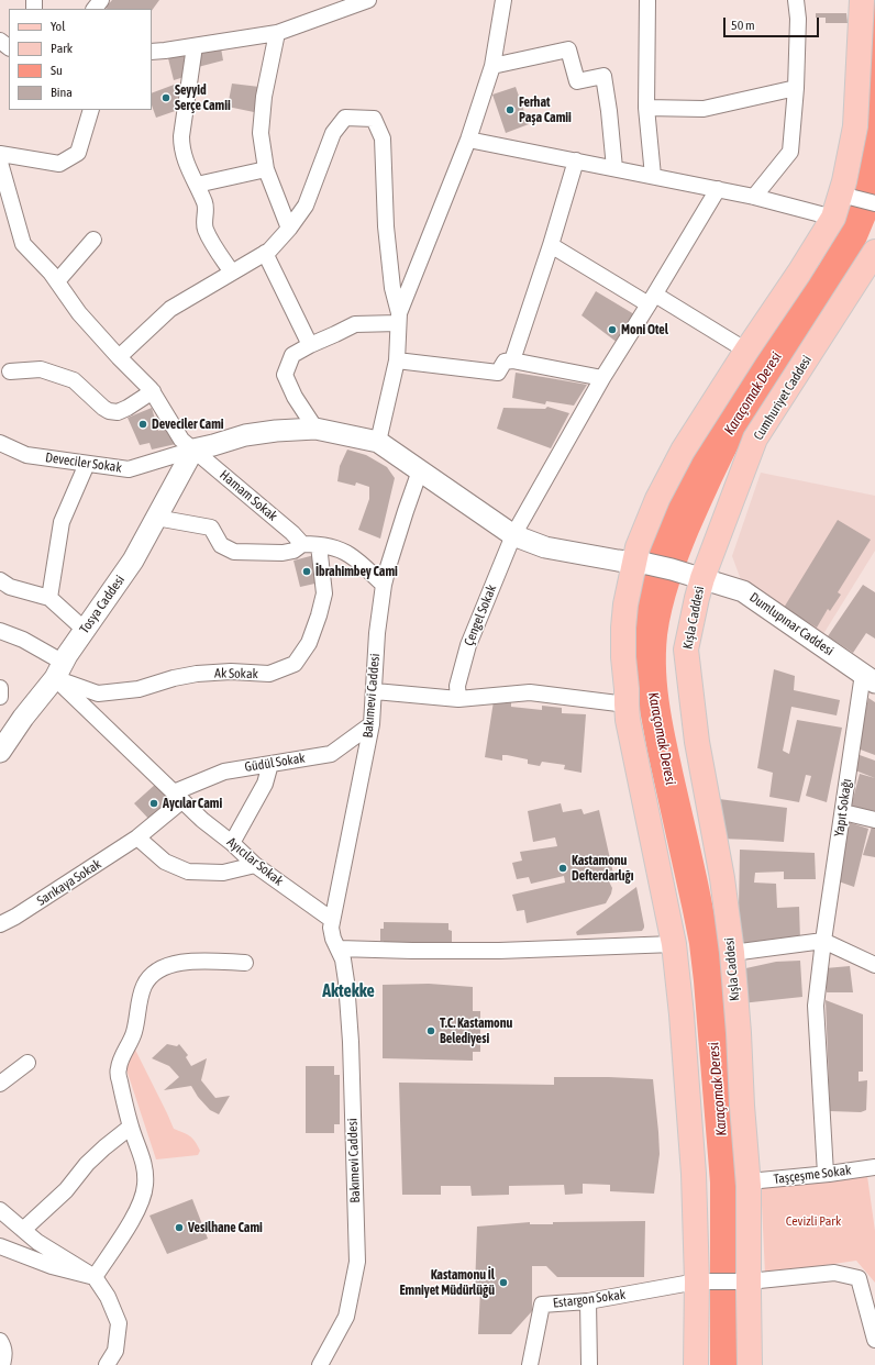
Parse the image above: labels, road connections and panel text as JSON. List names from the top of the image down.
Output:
{
  "streets": {
    "main road": [
      "Cumhuriyet Caddesi",
      "Tosya Caddesi",
      "Kışla Caddesi",
      "Dumlupınar Caddesi"
    ],
    "street": [
      "Deveciler Sokak",
      "Hamam Sokak",
      "Çengel Sokak",
      "Ak Sokak",
      "Bakımevi Caddesi",
      "Güdül Sokak",
      "Yapıt Sokağı",
      "Ayıcılar Sokak",
      "Sarıkaya Sokak",
      "Taşçeşme Sokak",
      "Estargon Sokak"
    ]
  },
  "crossings": [
    ["Cumhuriyet Caddesi", "Kışla Caddesi"],
    ["Cumhuriyet Caddesi", "Dumlupınar Caddesi"],
    ["Deveciler Sokak", "Hamam Sokak"],
    ["Deveciler Sokak", "Tosya Caddesi"],
    ["Hamam Sokak", "Tosya Caddesi"],
    ["Tosya Caddesi", "Ak Sokak"],
    ["Tosya Caddesi", "Ayıcılar Sokak"],
    ["Çengel Sokak", "Dumlupınar Caddesi"],
    ["Kışla Caddesi", "Dumlupınar Caddesi"],
    ["Kışla Caddesi", "Taşçeşme Sokak"],
    ["Kışla Caddesi", "Estargon Sokak"],
    ["Dumlupınar Caddesi", "Bakımevi Caddesi"],
    ["Dumlupınar Caddesi", "Yapıt Sokağı"],
    ["Ak Sokak", "Ayıcılar Sokak"],
    ["Bakımevi Caddesi", "Güdül Sokak"],
    ["Bakımevi Caddesi", "Ayıcılar Sokak"],
    ["Güdül Sokak", "Ayıcılar Sokak"],
    ["Yapıt Sokağı", "Taşçeşme Sokak"]
  ],
  "districts": ["Aktekke"],
  "water": ["Karaçomak Deresi"],
  "parks": ["Cevizli Park"],
  "places": [
    "Seyyid Serçe Camii",
    "Ferhat Paşa Camii",
    "Moni Otel",
    "Deveciler Cami",
    "İbrahimbey Cami",
    "Aycılar Cami",
    "Kastamonu Defterdarlığı",
    "T.C. Kastamonu Belediyesi",
    "Vesilhane Cami",
    "Kastamonu İl Emniyet Müdürlüğü"
  ],
  "legend": [
    "Yol",
    "Park",
    "Su",
    "Bina"
  ],
  "scale_bar": "50 m"
}
